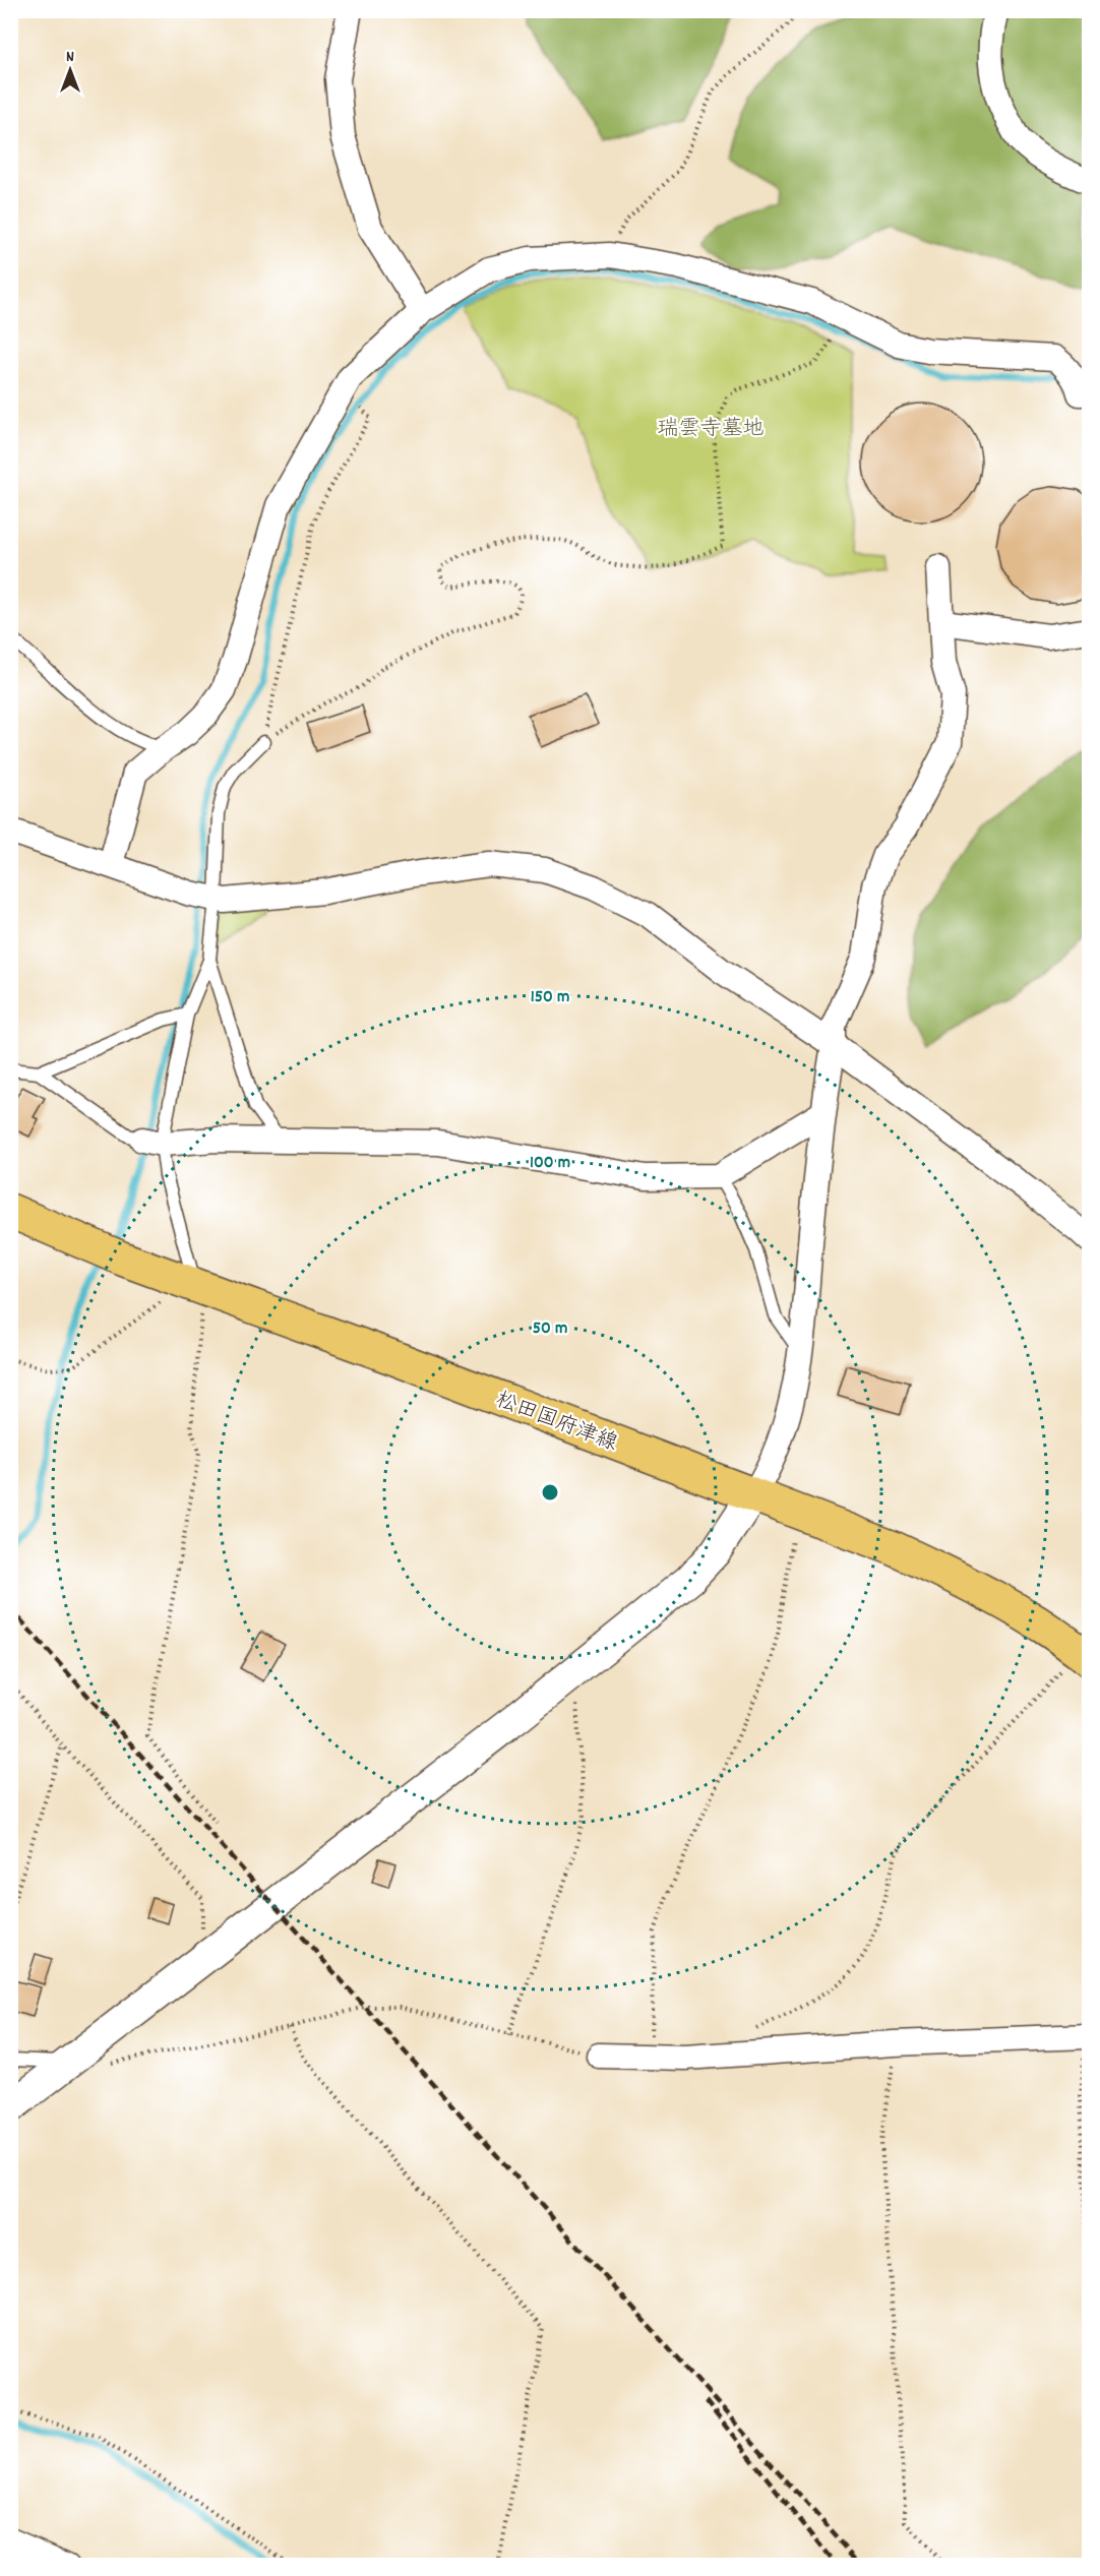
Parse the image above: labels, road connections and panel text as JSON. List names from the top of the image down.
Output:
{
  "streets": {
    "main road": ["松田国府津線"]
  },
  "parks": ["瑞雲寺墓地"],
  "north": "top",
  "rings": ["150 m", "100 m", "50 m"]
}
